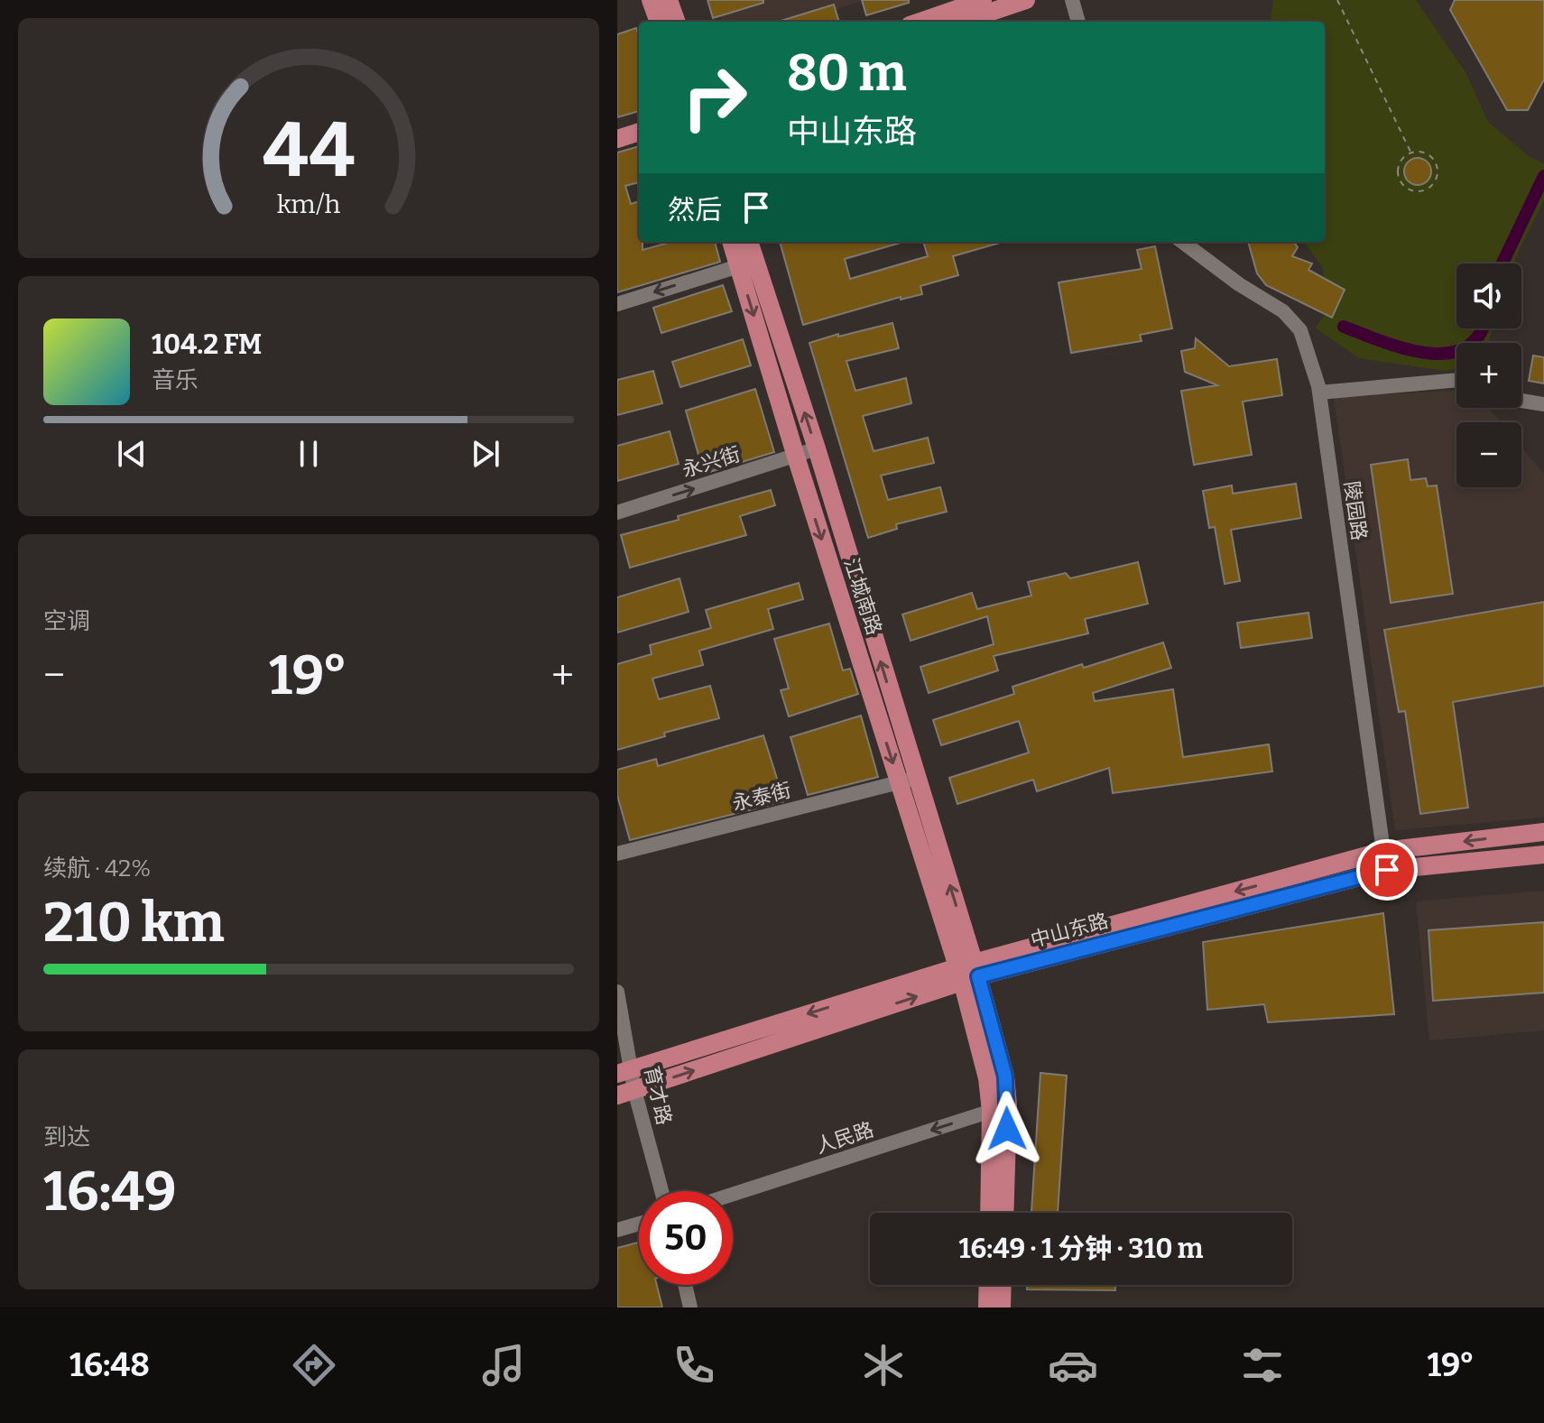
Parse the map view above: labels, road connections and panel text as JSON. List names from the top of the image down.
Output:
{
  "streets": {
    "main road": ["江城南路", "中山东路"],
    "street": [
      "永兴街",
      "陵园路",
      "永泰街",
      "育才路",
      "人民路"
    ]
  },
  "crossings": [
    ["永兴街", "江城南路"],
    ["陵园路", "中山东路"],
    ["江城南路", "永泰街"],
    ["江城南路", "中山东路"],
    ["江城南路", "人民路"],
    ["中山东路", "育才路"]
  ],
  "one_way": ["永兴街", "人民路"],
  "page": {
    "turn": ["80 m", "中山东路"],
    "then": "然后",
    "map_buttons": ["+", "−"],
    "song": ["104.2 FM", "音乐"],
    "tile": [
      "空调",
      ["续航 · 42%", "210 km"],
      ["到达", "16:49"]
    ],
    "heat": ["−", "19°", "+"],
    "limit": "50",
    "trip": "16:49 · 1 分钟 · 310 m",
    "tabs": ["16:48", "19°"],
    "gauge": ["44", "km/h"]
  }
}
